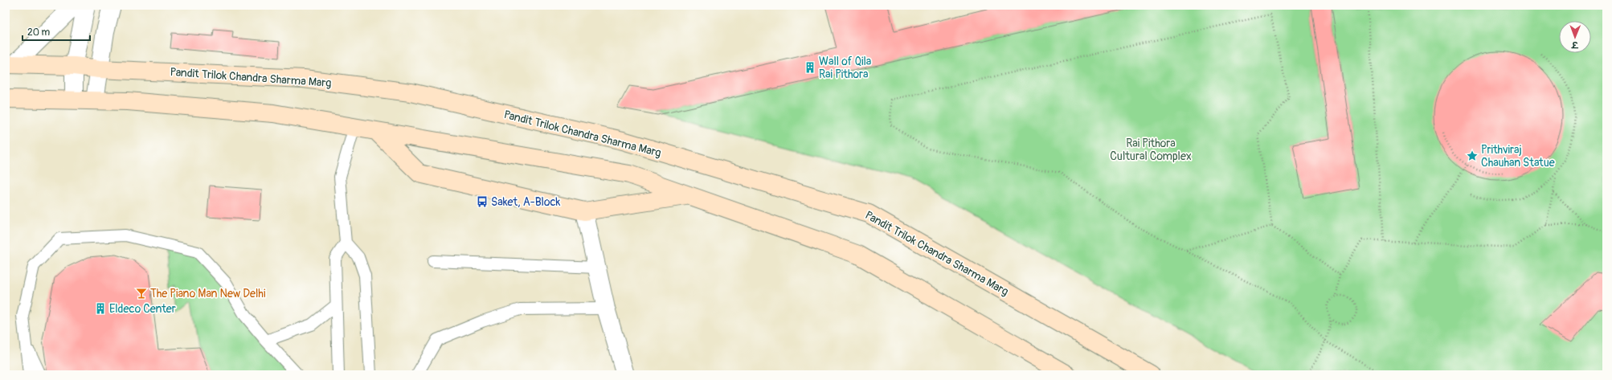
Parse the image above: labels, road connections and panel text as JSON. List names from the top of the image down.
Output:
{
  "streets": {
    "main road": ["Pandit Trilok Chandra Sharma Marg"]
  },
  "parks": ["Rai Pithora Cultural Complex"],
  "places": {
    "building": ["Wall of Qila Rai Pithora", "Eldeco Center"],
    "place": ["Prithviraj Chauhan Statue"],
    "bus stop": ["Saket, A-Block"],
    "bar": ["The Piano Man New Delhi"]
  },
  "scale_bar": "20 m",
  "north": "bottom"
}
